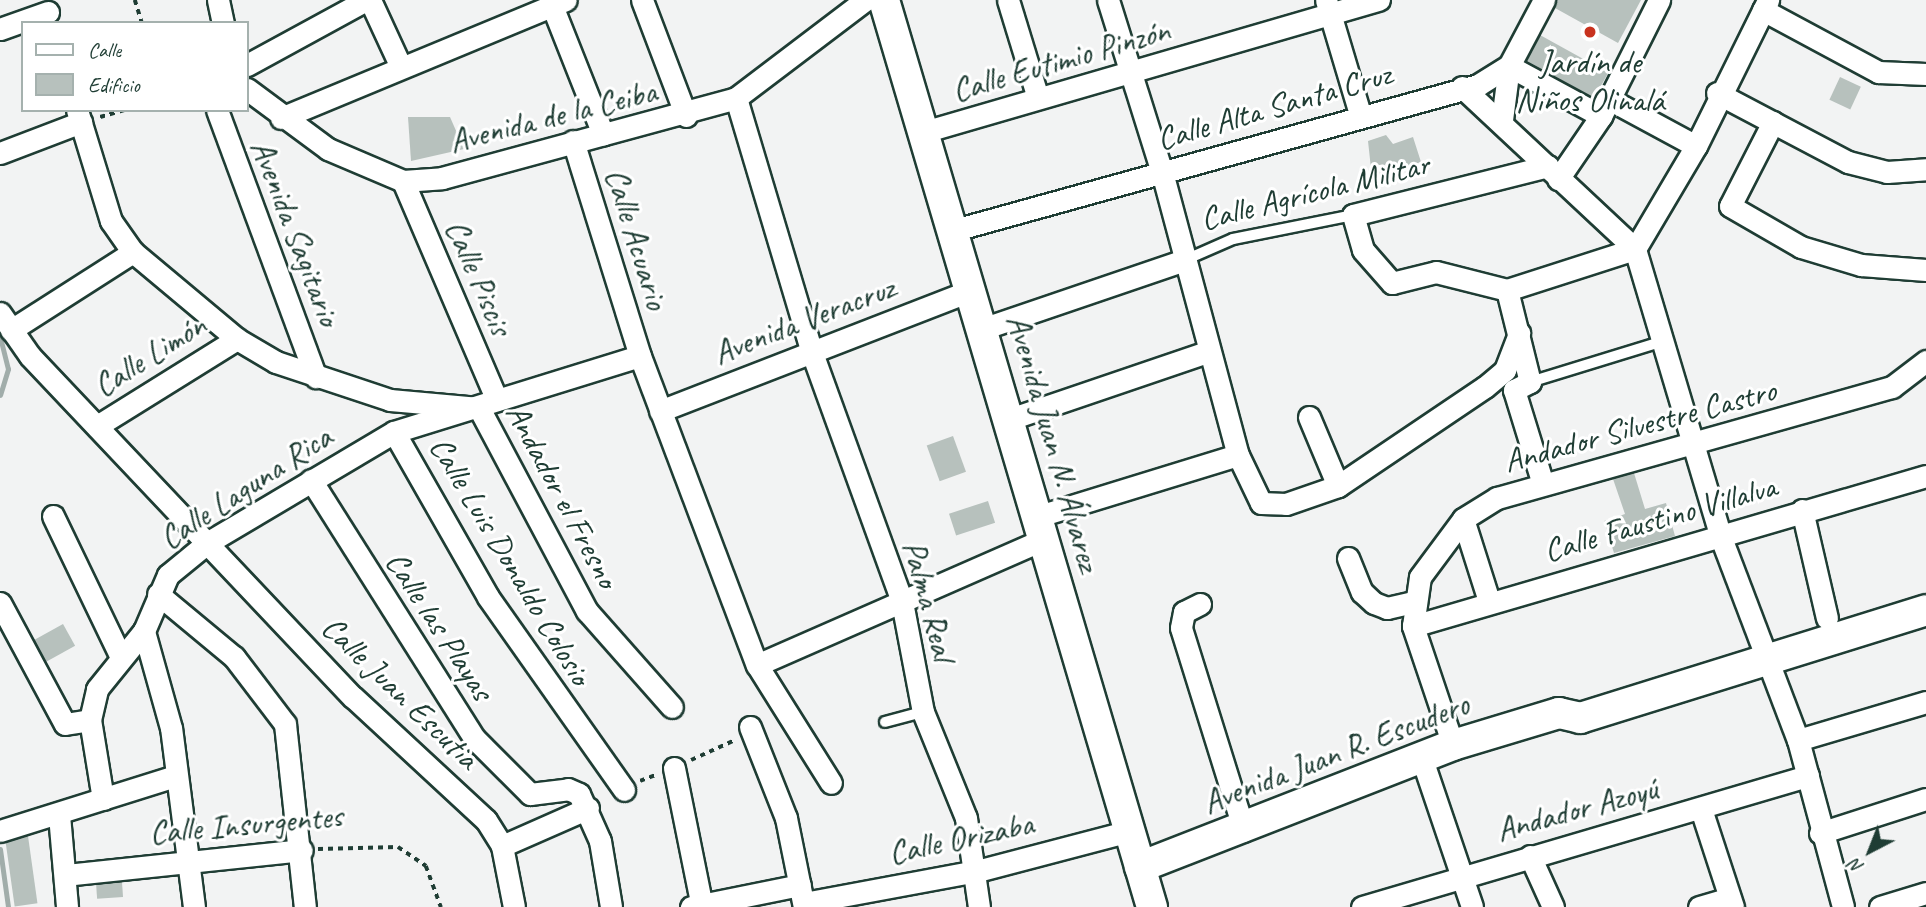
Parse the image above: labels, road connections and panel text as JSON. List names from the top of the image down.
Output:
{
  "streets": {
    "main road": ["Avenida Juan N. Álvarez", "Avenida Juan R. Escudero"],
    "street": [
      "Calle Eutimio Pinzón",
      "Calle Alta Santa Cruz",
      "Avenida de la Ceiba",
      "Calle Agrícola Militar",
      "Avenida Sagitario",
      "Calle Acuario",
      "Calle Piscis",
      "Avenida Veracruz",
      "Calle Limón",
      "Andador Silvestre Castro",
      "Calle Laguna Rica",
      "Andador el Fresno",
      "Calle Faustino Villalva",
      "Calle Luis Donaldo Colosio",
      "Palma Real",
      "Calle las Playas",
      "Calle Juan Escutia",
      "Andador Azoyú",
      "Calle Insurgentes",
      "Calle Orizaba"
    ]
  },
  "crossings": [
    ["Calle Eutimio Pinzón", "Avenida Juan N. Álvarez"],
    ["Calle Alta Santa Cruz", "Avenida Juan N. Álvarez"],
    ["Avenida de la Ceiba", "Calle Acuario"],
    ["Avenida de la Ceiba", "Calle Piscis"],
    ["Avenida de la Ceiba", "Palma Real"],
    ["Calle Agrícola Militar", "Avenida Juan N. Álvarez"],
    ["Avenida Sagitario", "Andador el Fresno"],
    ["Calle Acuario", "Avenida Veracruz"],
    ["Calle Acuario", "Calle Laguna Rica"],
    ["Calle Piscis", "Calle Laguna Rica"],
    ["Calle Piscis", "Andador el Fresno"],
    ["Avenida Veracruz", "Avenida Juan N. Álvarez"],
    ["Avenida Veracruz", "Palma Real"],
    ["Calle Limón", "Andador el Fresno"],
    ["Calle Limón", "Calle Juan Escutia"],
    ["Andador Silvestre Castro", "Calle Faustino Villalva"],
    ["Avenida Juan N. Álvarez", "Avenida Juan R. Escudero"],
    ["Avenida Juan N. Álvarez", "Calle Orizaba"],
    ["Calle Laguna Rica", "Andador el Fresno"],
    ["Calle Laguna Rica", "Calle Luis Donaldo Colosio"],
    ["Calle Laguna Rica", "Calle las Playas"],
    ["Calle Laguna Rica", "Calle Juan Escutia"],
    ["Palma Real", "Calle Orizaba"]
  ],
  "places": ["Jardín de Niños Olinalá"],
  "legend": ["Calle", "Edificio"],
  "north": "bottom left"
}
